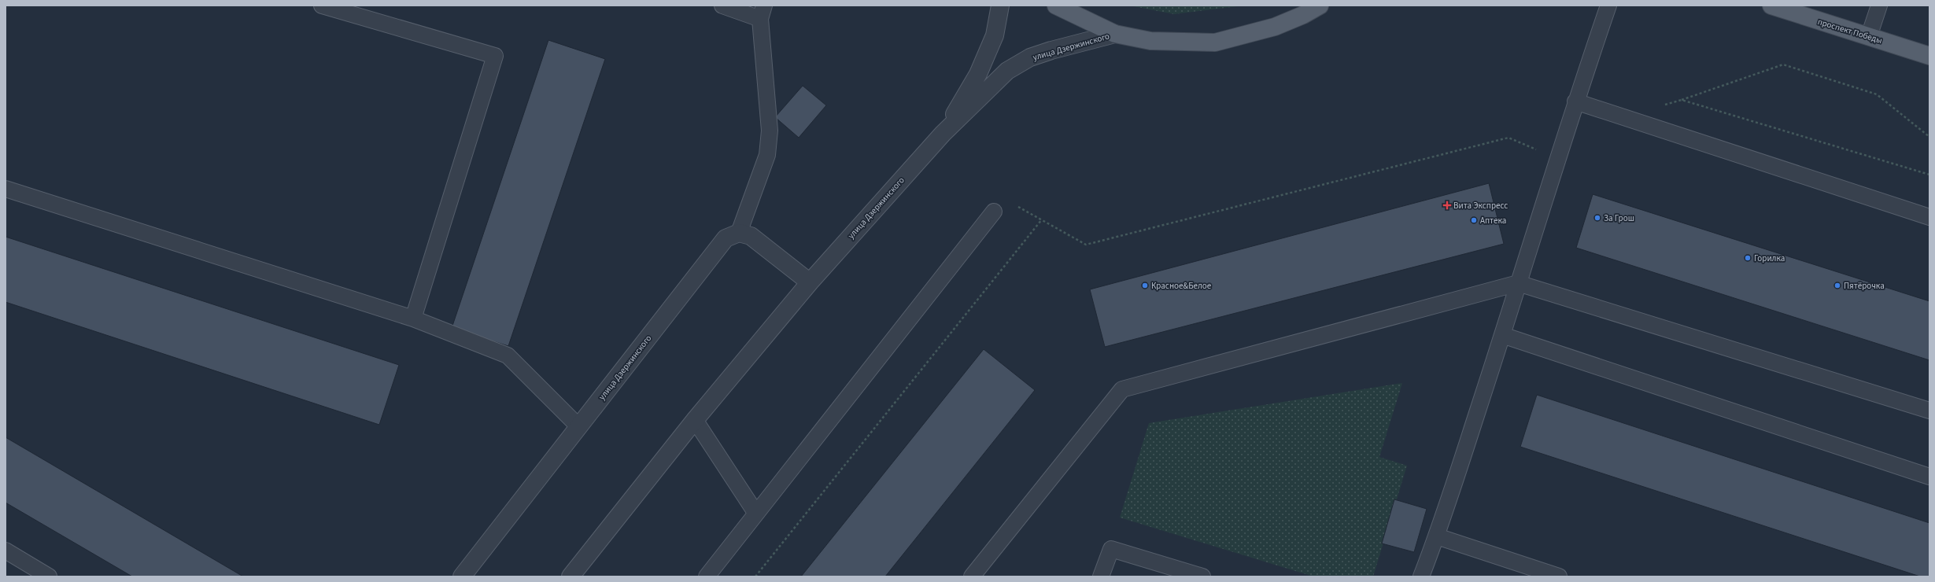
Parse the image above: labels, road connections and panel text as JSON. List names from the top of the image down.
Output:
{
  "streets": {
    "main road": ["проспект Победы"],
    "street": ["улица Дзержинского"]
  },
  "places": {
    "health": ["Вита Экспресс"],
    "other": [
      "За Грош",
      "Аптека",
      "Горилка",
      "Красное&Белое",
      "Пятёрочка"
    ]
  }
}
